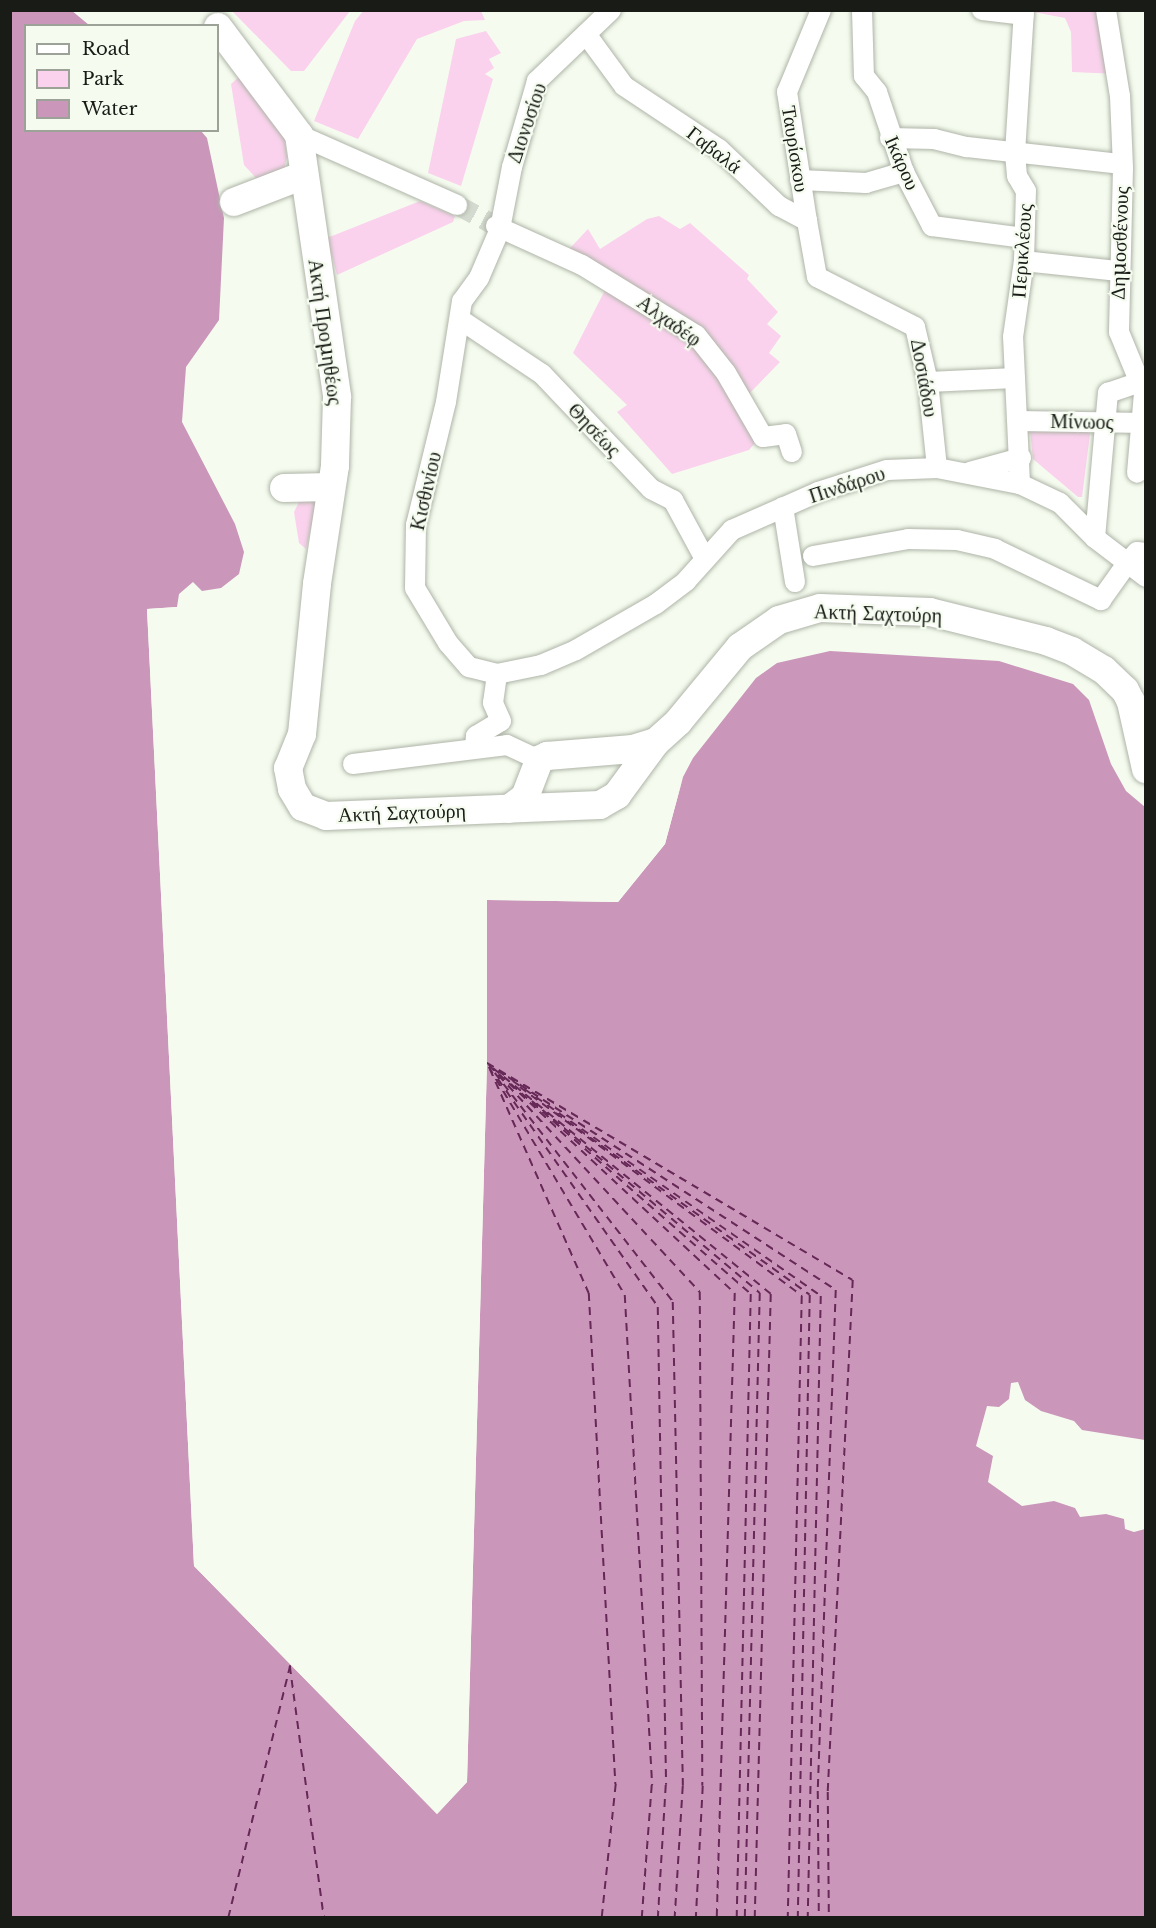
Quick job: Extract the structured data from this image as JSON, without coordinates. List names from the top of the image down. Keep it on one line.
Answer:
{"streets":{"main road":["Ακτή Προμηθέως","Ακτή Σαχτούρη"],"street":["Διονυσίου","Ταυρίσκου","Γαβαλά","Ικάρου","Δημοσθένους","Περικλέους","Αλχαδέφ","Δοσιάδου","Μίνωος","Θησέως","Πινδάρου","Κισθινίου"]},"crossings":[["Διονυσίου","Γαβαλά"],["Διονυσίου","Αλχαδέφ"],["Διονυσίου","Κισθινίου"],["Ταυρίσκου","Γαβαλά"],["Ταυρίσκου","Δοσιάδου"],["Γαβαλά","Δοσιάδου"],["Ικάρου","Περικλέους"],["Δημοσθένους","Μίνωος"],["Περικλέους","Μίνωος"],["Αλχαδέφ","Κισθινίου"],["Ακτή Προμηθέως","Ακτή Σαχτούρη"],["Δοσιάδου","Πινδάρου"],["Θησέως","Πινδάρου"],["Θησέως","Κισθινίου"],["Πινδάρου","Κισθινίου"]],"legend":["Road","Park","Water"]}
